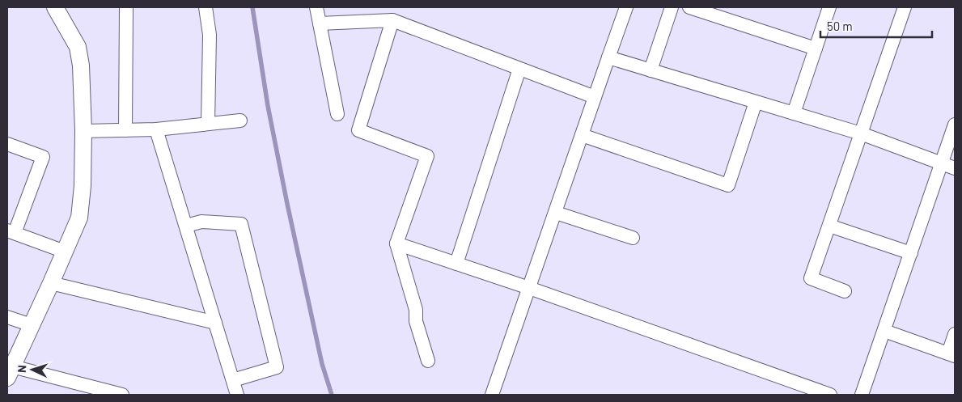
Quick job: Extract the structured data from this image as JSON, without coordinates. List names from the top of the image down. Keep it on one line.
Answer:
{"scale_bar":"50 m","north":"left"}
